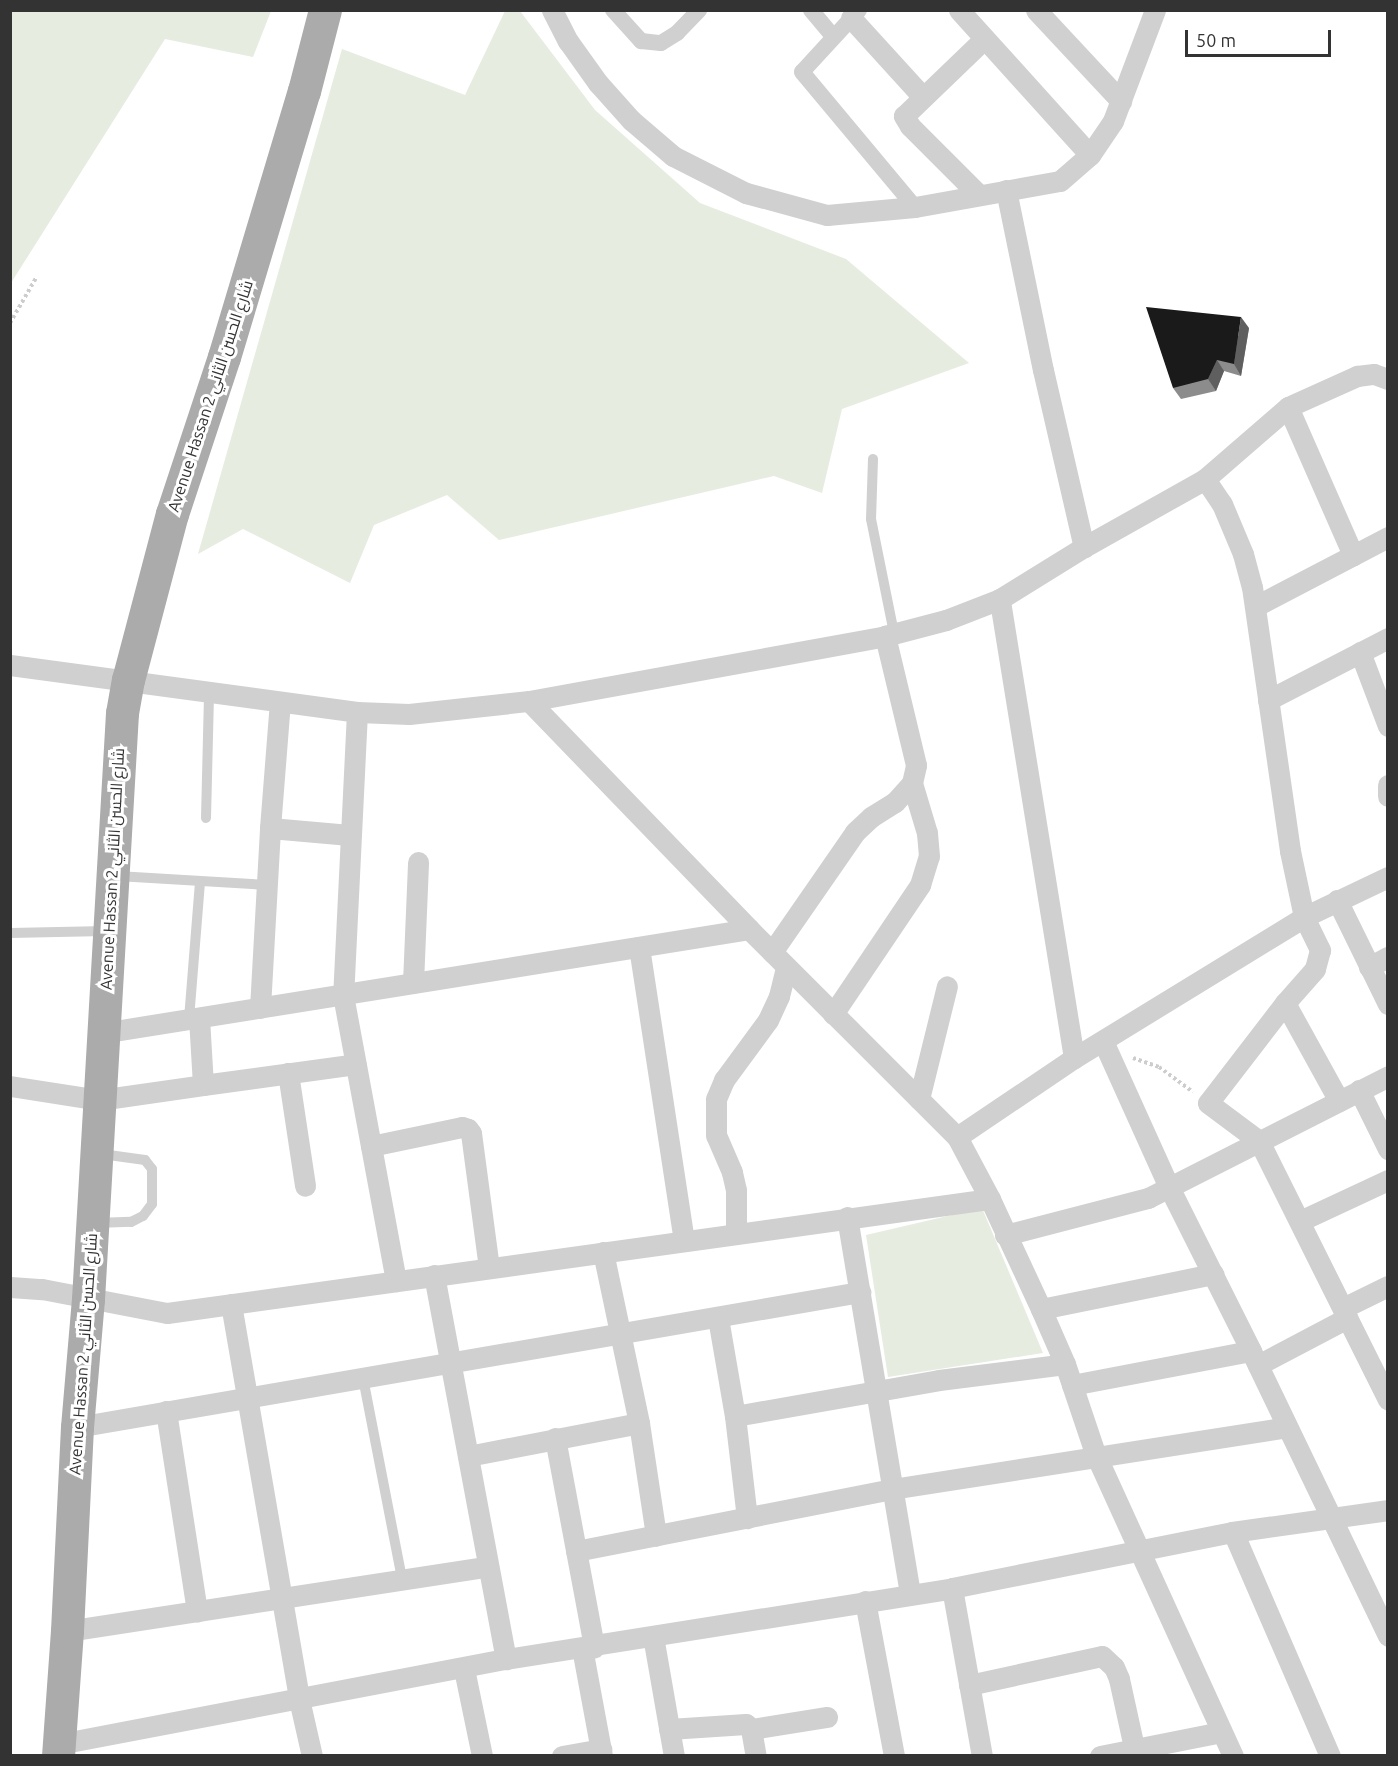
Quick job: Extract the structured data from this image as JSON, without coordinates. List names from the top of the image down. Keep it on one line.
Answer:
{"streets":{"main road":["Avenue Hassan 2 شارع الحسن الثاني"]},"scale_bar":"50 m"}
